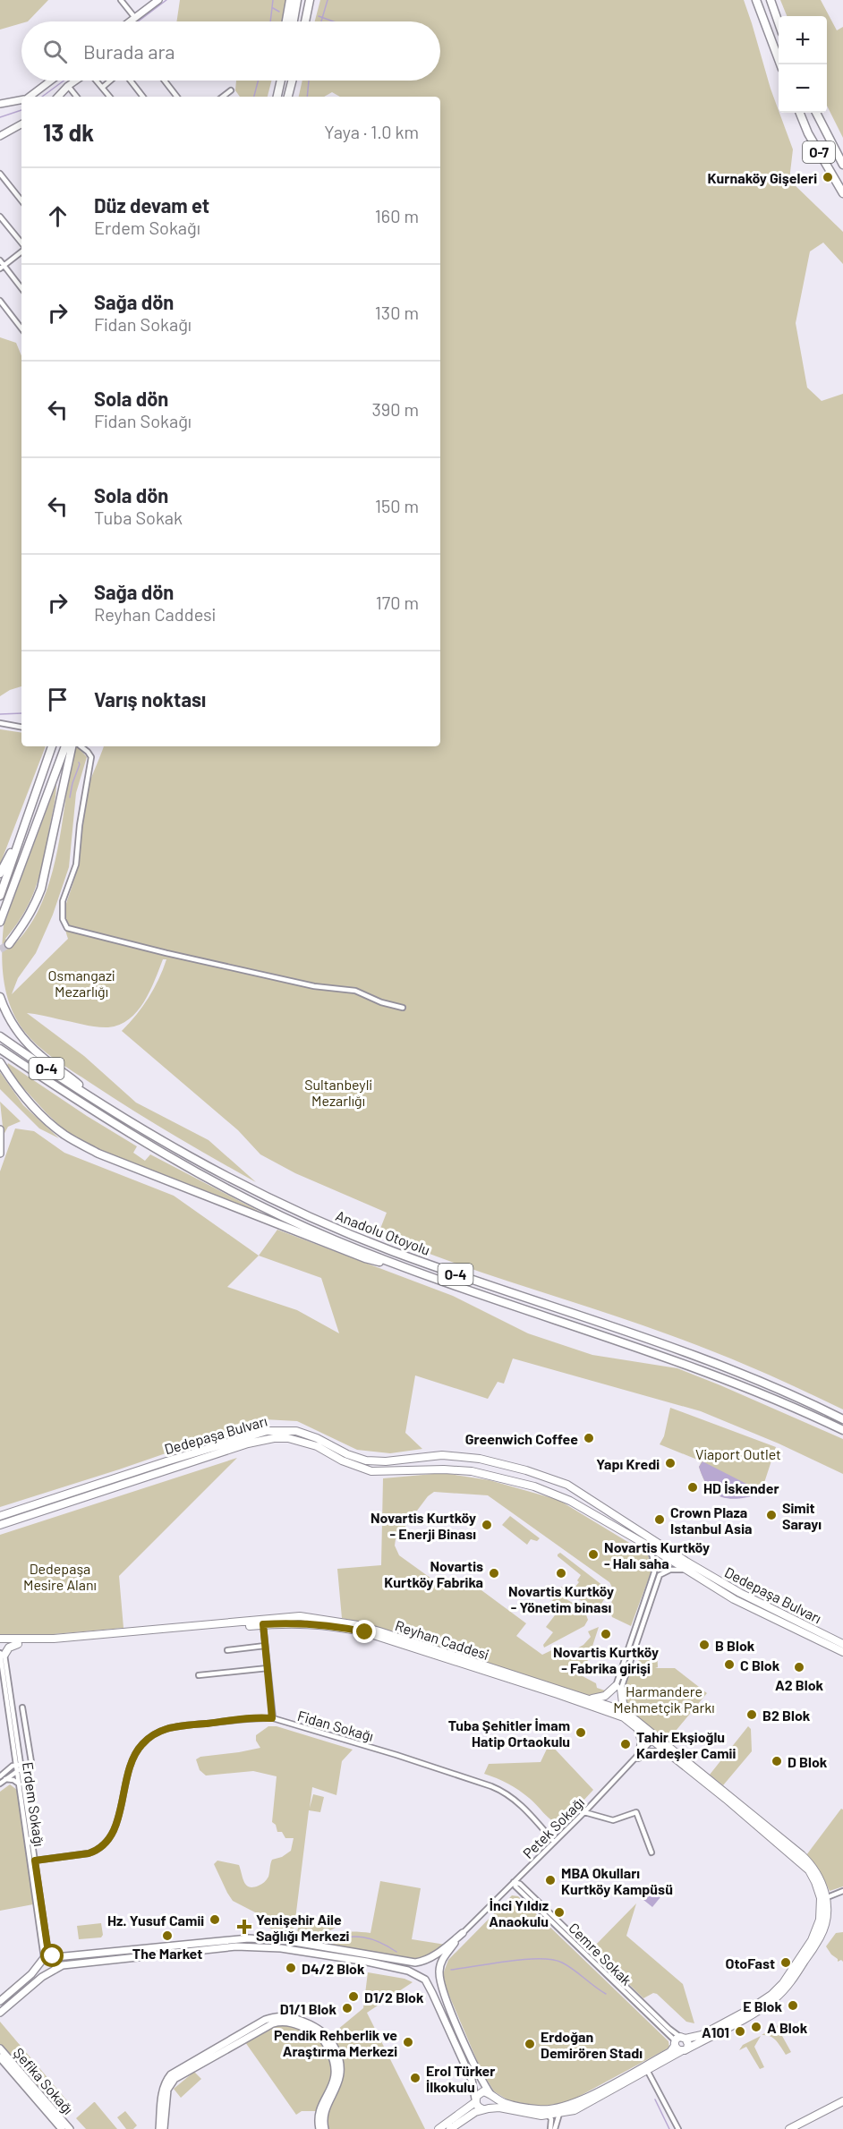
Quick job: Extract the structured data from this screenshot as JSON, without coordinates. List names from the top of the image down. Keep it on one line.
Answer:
{"streets":{"highway":["O-7","O-4","Anadolu Otoyolu"],"main road":["Dedepaşa Bulvarı","Reyhan Caddesi"],"street":["Fidan Sokağı","Erdem Sokağı","Petek Sokağı","Cemre Sokak","Şefika Sokağı"]},"crossings":[["Reyhan Caddesi","Petek Sokağı"],["Reyhan Caddesi","Cemre Sokak"],["Fidan Sokağı","Erdem Sokağı"],["Fidan Sokağı","Petek Sokağı"],["Petek Sokağı","Cemre Sokak"]],"parks":["Osmangazi Mezarlığı","Sultanbeyli Mezarlığı","Viaport Outlet","Dedepaşa Mesire Alanı","Harmandere Mehmetçik Parkı"],"places":{"other":["Kurnaköy Gişeleri","Greenwich Coffee","Yapı Kredi","HD İskender","Simit Sarayı","Crown Plaza Istanbul Asia","Novartis Kurtköy - Enerji Binası","Novartis Kurtköy - Halı saha","Novartis Kurtköy Fabrika","Novartis Kurtköy - Yönetim binası","Novartis Kurtköy - Fabrika girişi","B Blok","C Blok","A2 Blok","B2 Blok","Tuba Şehitler İmam Hatip Ortaokulu","Tahir Ekşioğlu Kardeşler Camii","D Blok","MBA Okulları Kurtköy Kampüsü","İnci Yıldız Anaokulu","Hz. Yusuf Camii","The Market","OtoFast","D4/2 Blok","D1/2 Blok","E Blok","D1/1 Blok","A Blok","A101","Pendik Rehberlik ve Araştırma Merkezi","Erdoğan Demirören Stadı","Erol Türker İlkokulu"],"health":["Yenişehir Aile Sağlığı Merkezi"]},"page":{"map_buttons":["+","−"],"search":"Burada ara","heading":["13 dk","Yaya · 1.0 km"],"list":[["Düz devam et","Erdem Sokağı","160 m"],["Sağa dön","Fidan Sokağı","130 m"],["Sola dön","Fidan Sokağı","390 m"],["Sola dön","Tuba Sokak","150 m"],["Sağa dön","Reyhan Caddesi","170 m"],"Varış noktası"]}}
